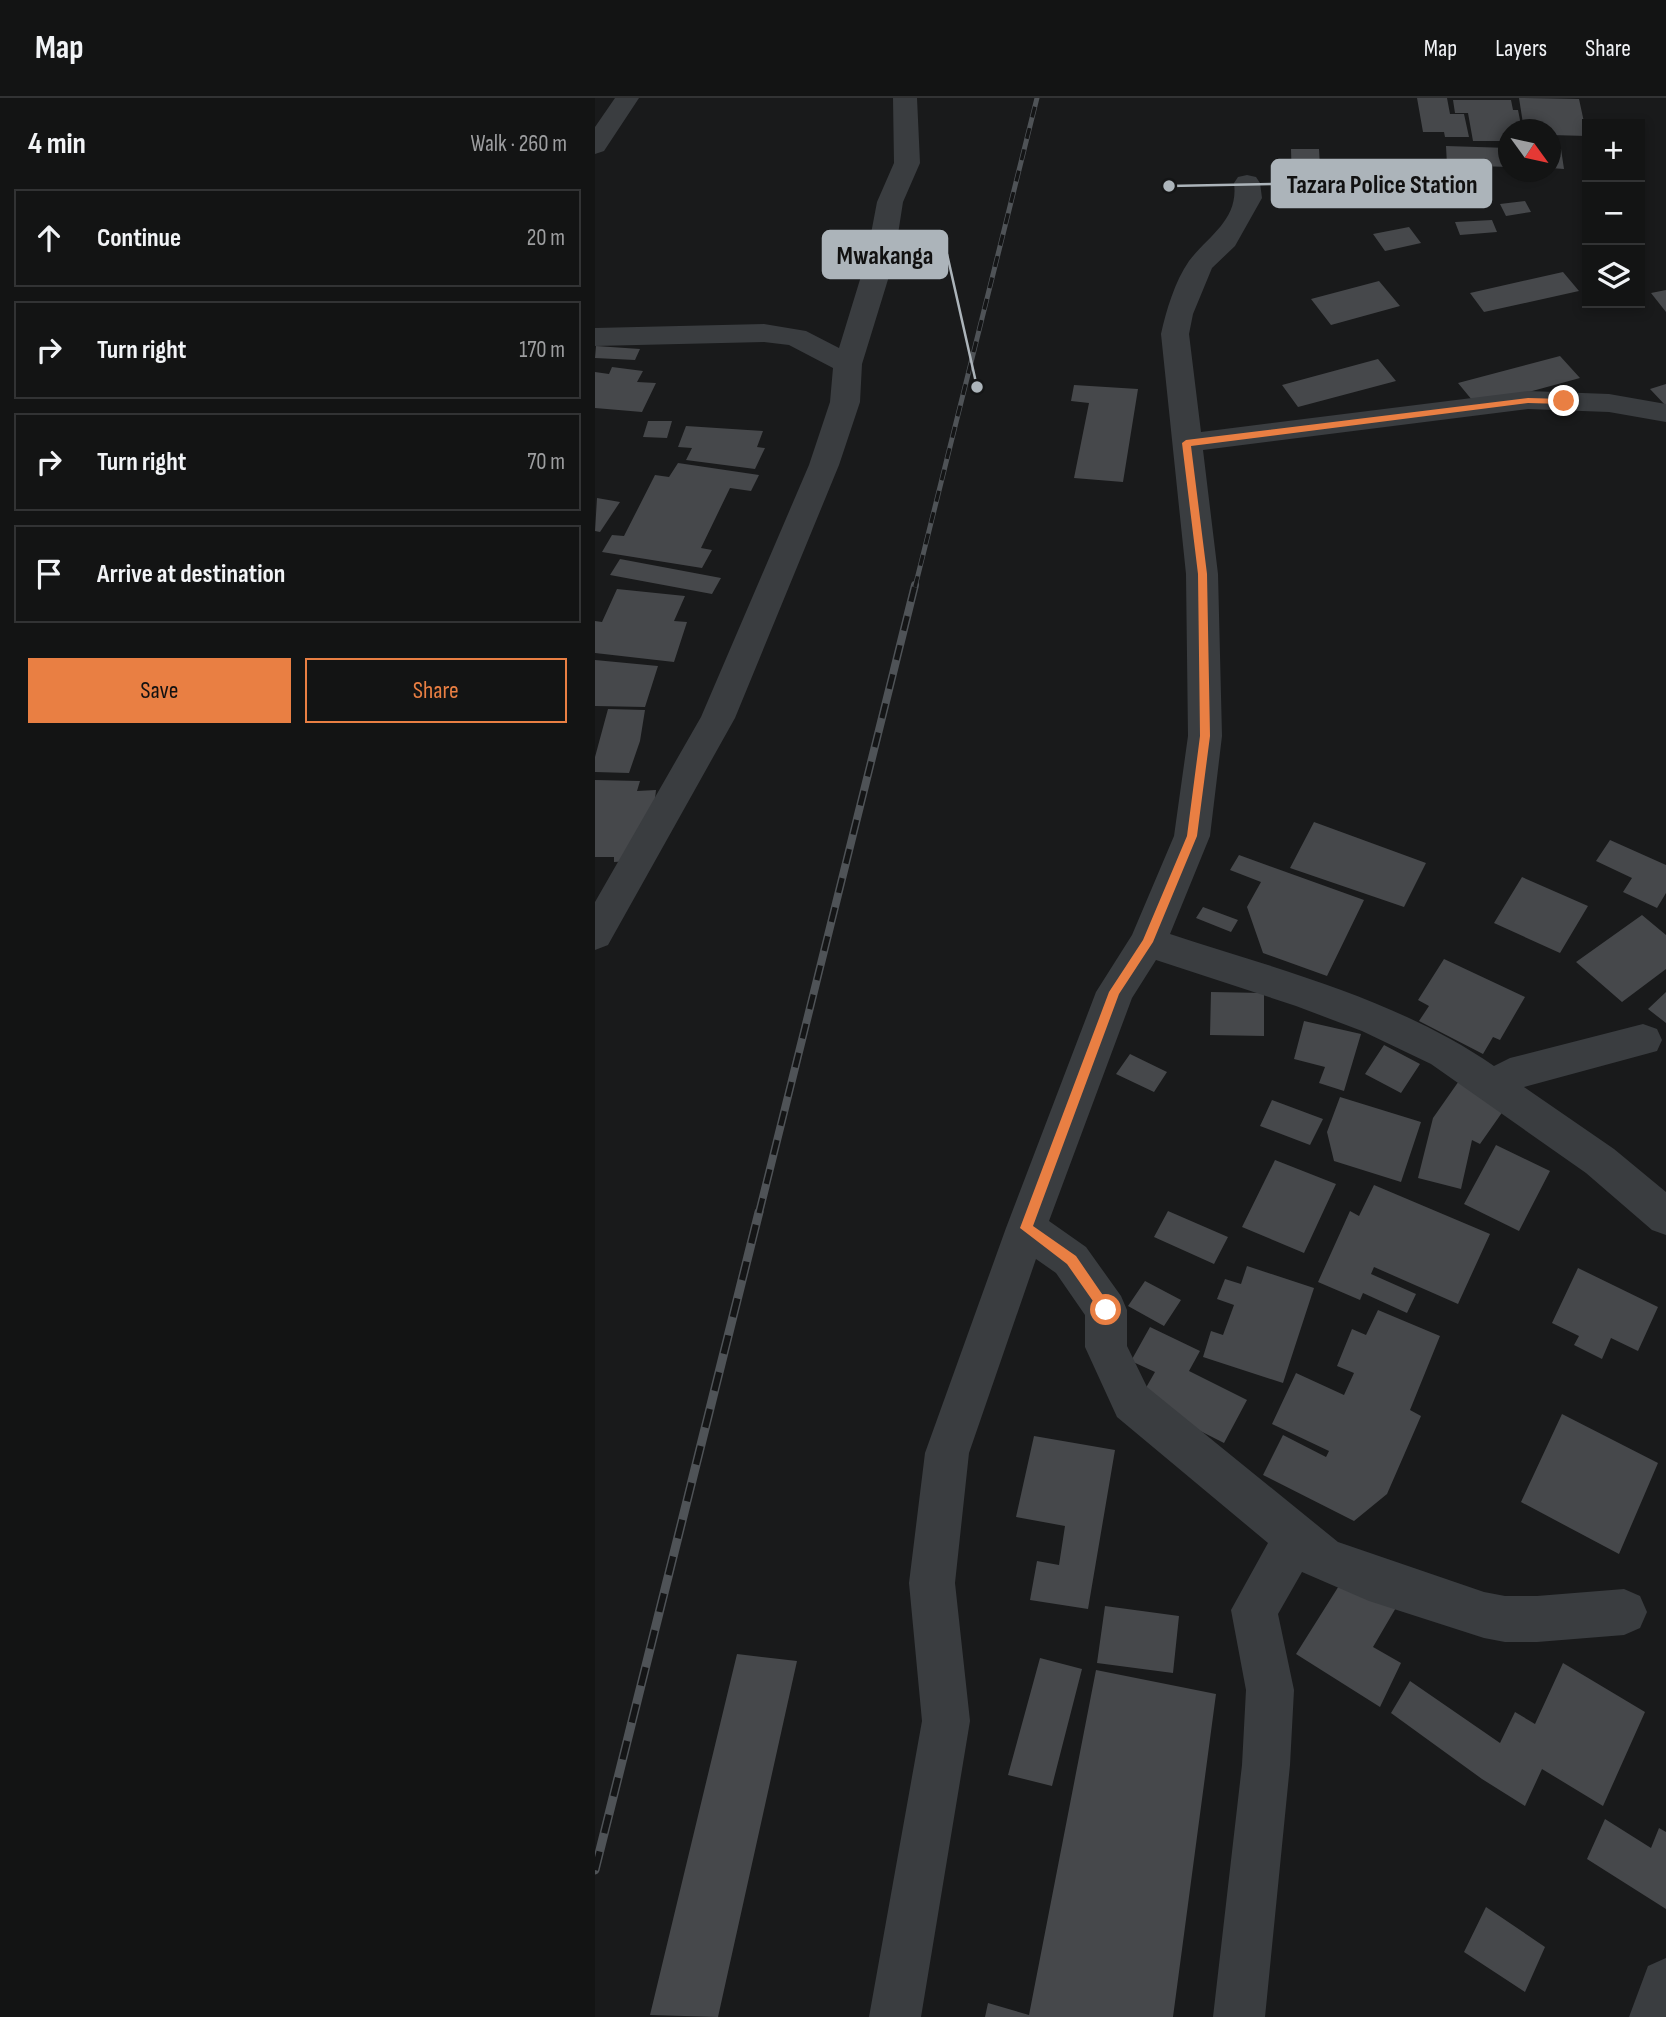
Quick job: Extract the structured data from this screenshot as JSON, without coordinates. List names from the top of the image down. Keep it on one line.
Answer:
{"places":["Tazara Police Station","Mwakanga"],"north":"bottom right","page":{"header":"Map","nav":["Map","Layers","Share"],"heading":["4 min","Walk · 260 m"],"map_buttons":["+","−"],"list":[["Continue","20 m"],["Turn right","170 m"],["Turn right","70 m"],"Arrive at destination"],"buttons":["Save","Share"]}}
